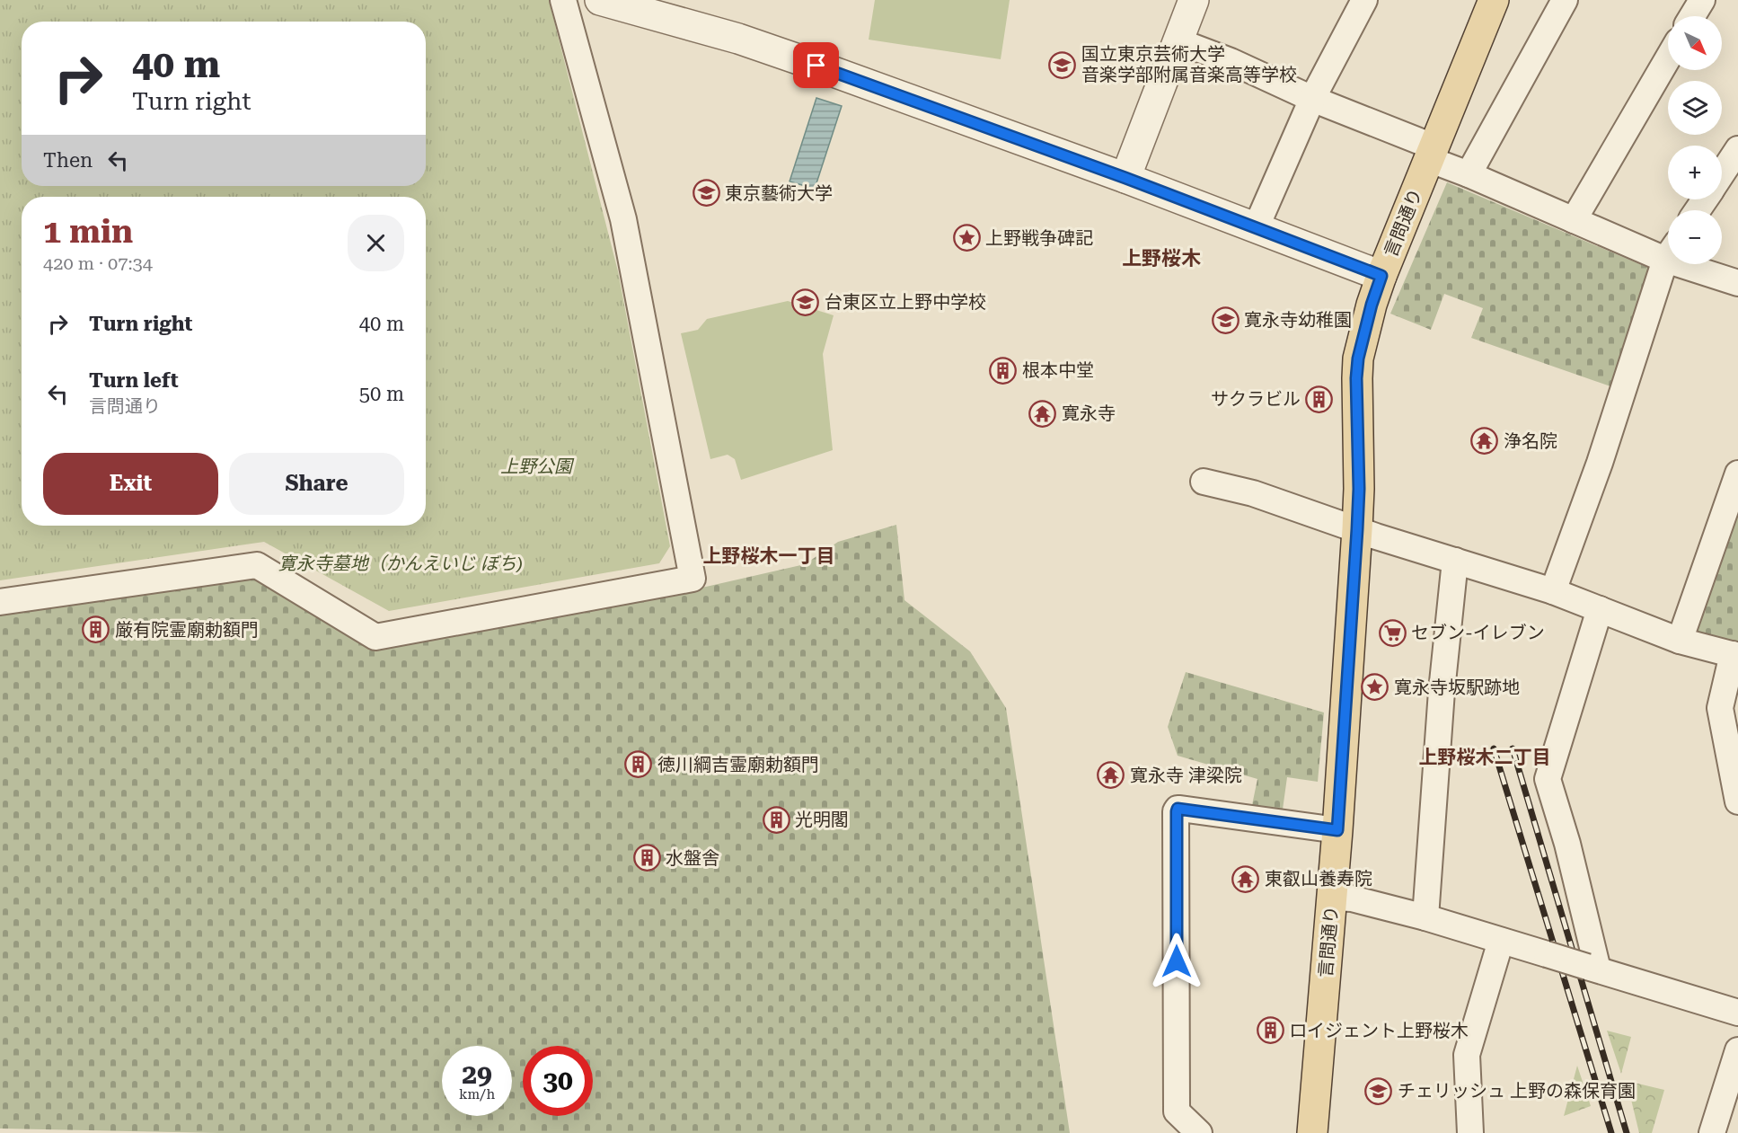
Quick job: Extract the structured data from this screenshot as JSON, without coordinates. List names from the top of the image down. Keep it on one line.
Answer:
{"streets":{"main road":["言問通り"]},"districts":["上野桜木","上野桜木一丁目","上野桜木二丁目"],"parks":["上野公園","寛永寺墓地（かんえいじ ぼち)"],"places":{"school or university":["国立東京芸術大学 音楽学部附属音楽高等学校","東京藝術大学","台東区立上野中学校","寛永寺幼稚園","チェリッシュ 上野の森保育園"],"place":["上野戦争碑記","寛永寺坂駅跡地"],"building":["根本中堂","サクラビル","厳有院霊廟勅額門","徳川綱吉霊廟勅額門","光明閣","水盤舎","ロイジェント上野桜木"],"temple":["寛永寺","浄名院","寛永寺 津梁院","東叡山養寿院"],"supermarket":["セブン-イレブン"]},"north":"bottom right","page":{"map_buttons":["+","−"],"turn":["40 m","Turn right"],"then":"Then","heading":["1 min","420 m · 07:34"],"list":[{"name":"Turn right","value":"40 m"},{"name":"Turn left","note":"言問通り","value":"50 m"}],"buttons":["Exit","Share"],"speed":"29 km/h","limit":"30"}}
